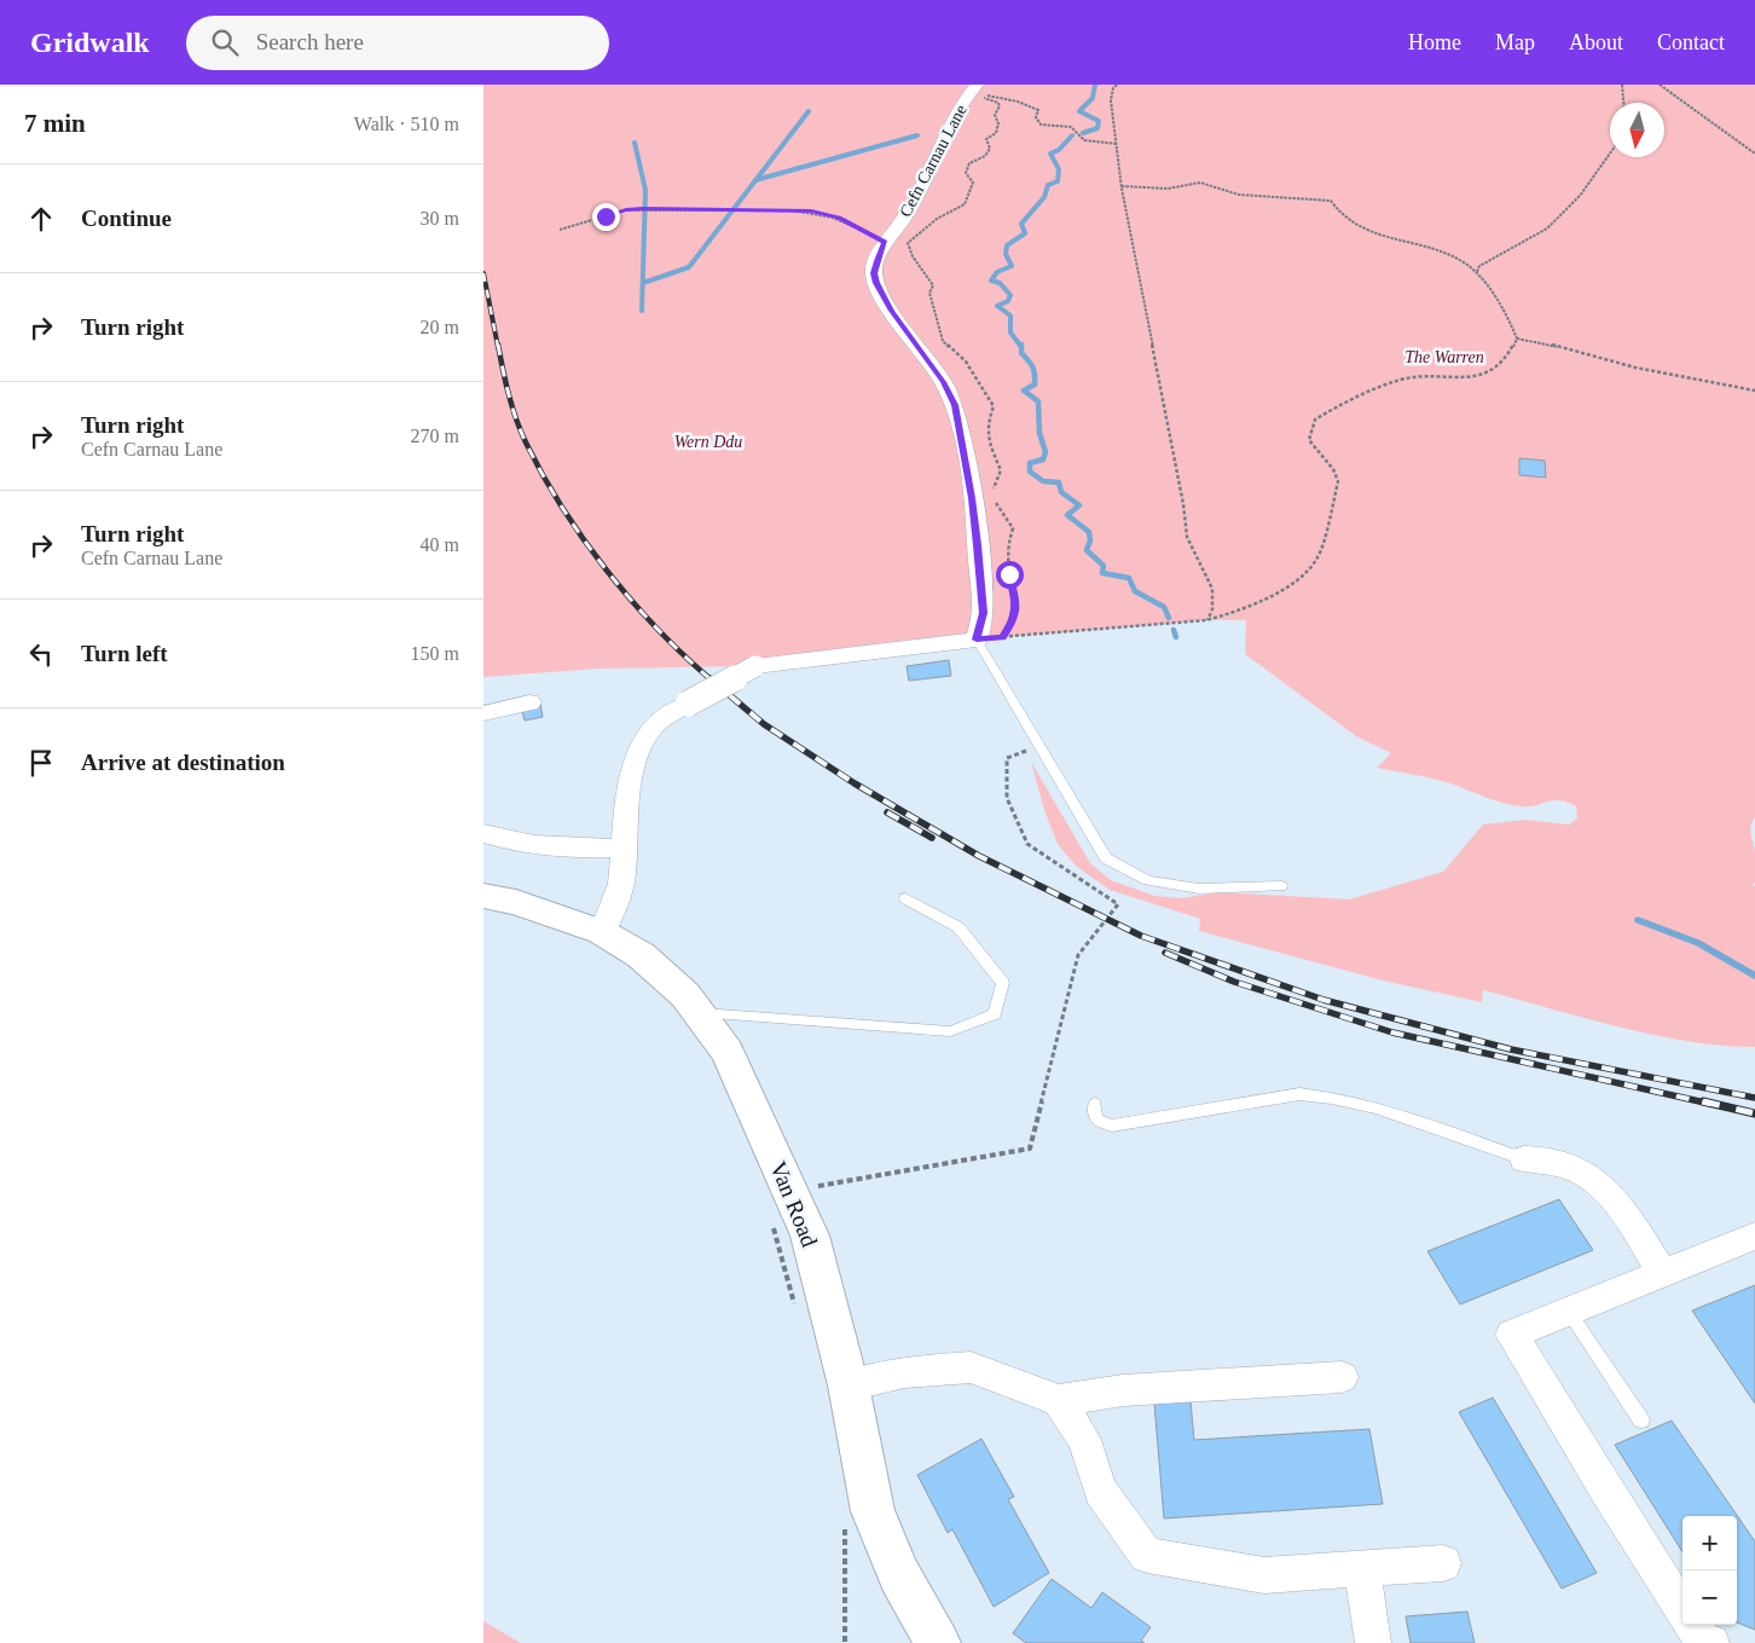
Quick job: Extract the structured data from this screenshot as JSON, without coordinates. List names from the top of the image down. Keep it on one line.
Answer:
{"streets":{"street":["Cefn Carnau Lane","Van Road"]},"parks":["The Warren","Wern Ddu"],"north":"bottom","page":{"header":"Gridwalk","search":"Search here","nav":["Home","Map","About","Contact"],"heading":["7 min","Walk · 510 m"],"list":[["Continue","30 m"],["Turn right","20 m"],["Turn right","Cefn Carnau Lane","270 m"],["Turn right","Cefn Carnau Lane","40 m"],["Turn left","150 m"],"Arrive at destination"],"map_buttons":["+","−"]}}
